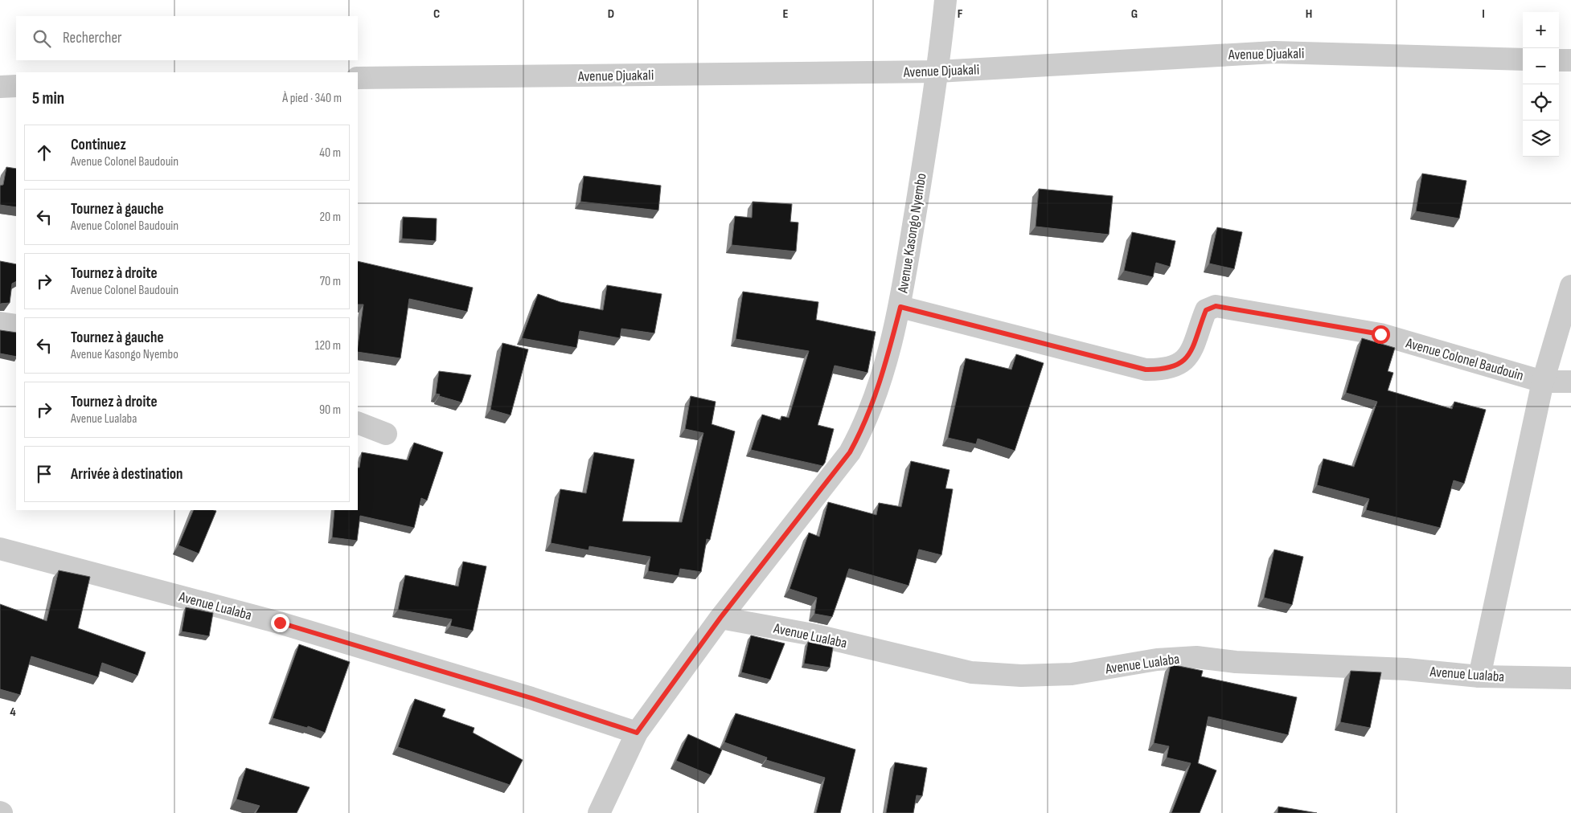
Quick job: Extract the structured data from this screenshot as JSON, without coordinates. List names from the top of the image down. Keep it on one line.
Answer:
{"streets":{"street":["Avenue Djuakali","Avenue Kasongo Nyembo","Avenue Colonel Baudouin","Avenue Lualaba"]},"crossings":[["Avenue Djuakali","Avenue Kasongo Nyembo"],["Avenue Kasongo Nyembo","Avenue Colonel Baudouin"],["Avenue Kasongo Nyembo","Avenue Lualaba"]],"page":{"map_buttons":["+","−"],"search":"Rechercher","heading":["5 min","À pied · 340 m"],"list":[["Continuez","Avenue Colonel Baudouin","40 m"],["Tournez à gauche","Avenue Colonel Baudouin","20 m"],["Tournez à droite","Avenue Colonel Baudouin","70 m"],["Tournez à gauche","Avenue Kasongo Nyembo","120 m"],["Tournez à droite","Avenue Lualaba","90 m"],"Arrivée à destination"]},"grid":{"columns":["C","D","E","F","G","H","I"],"rows":["4"]}}
